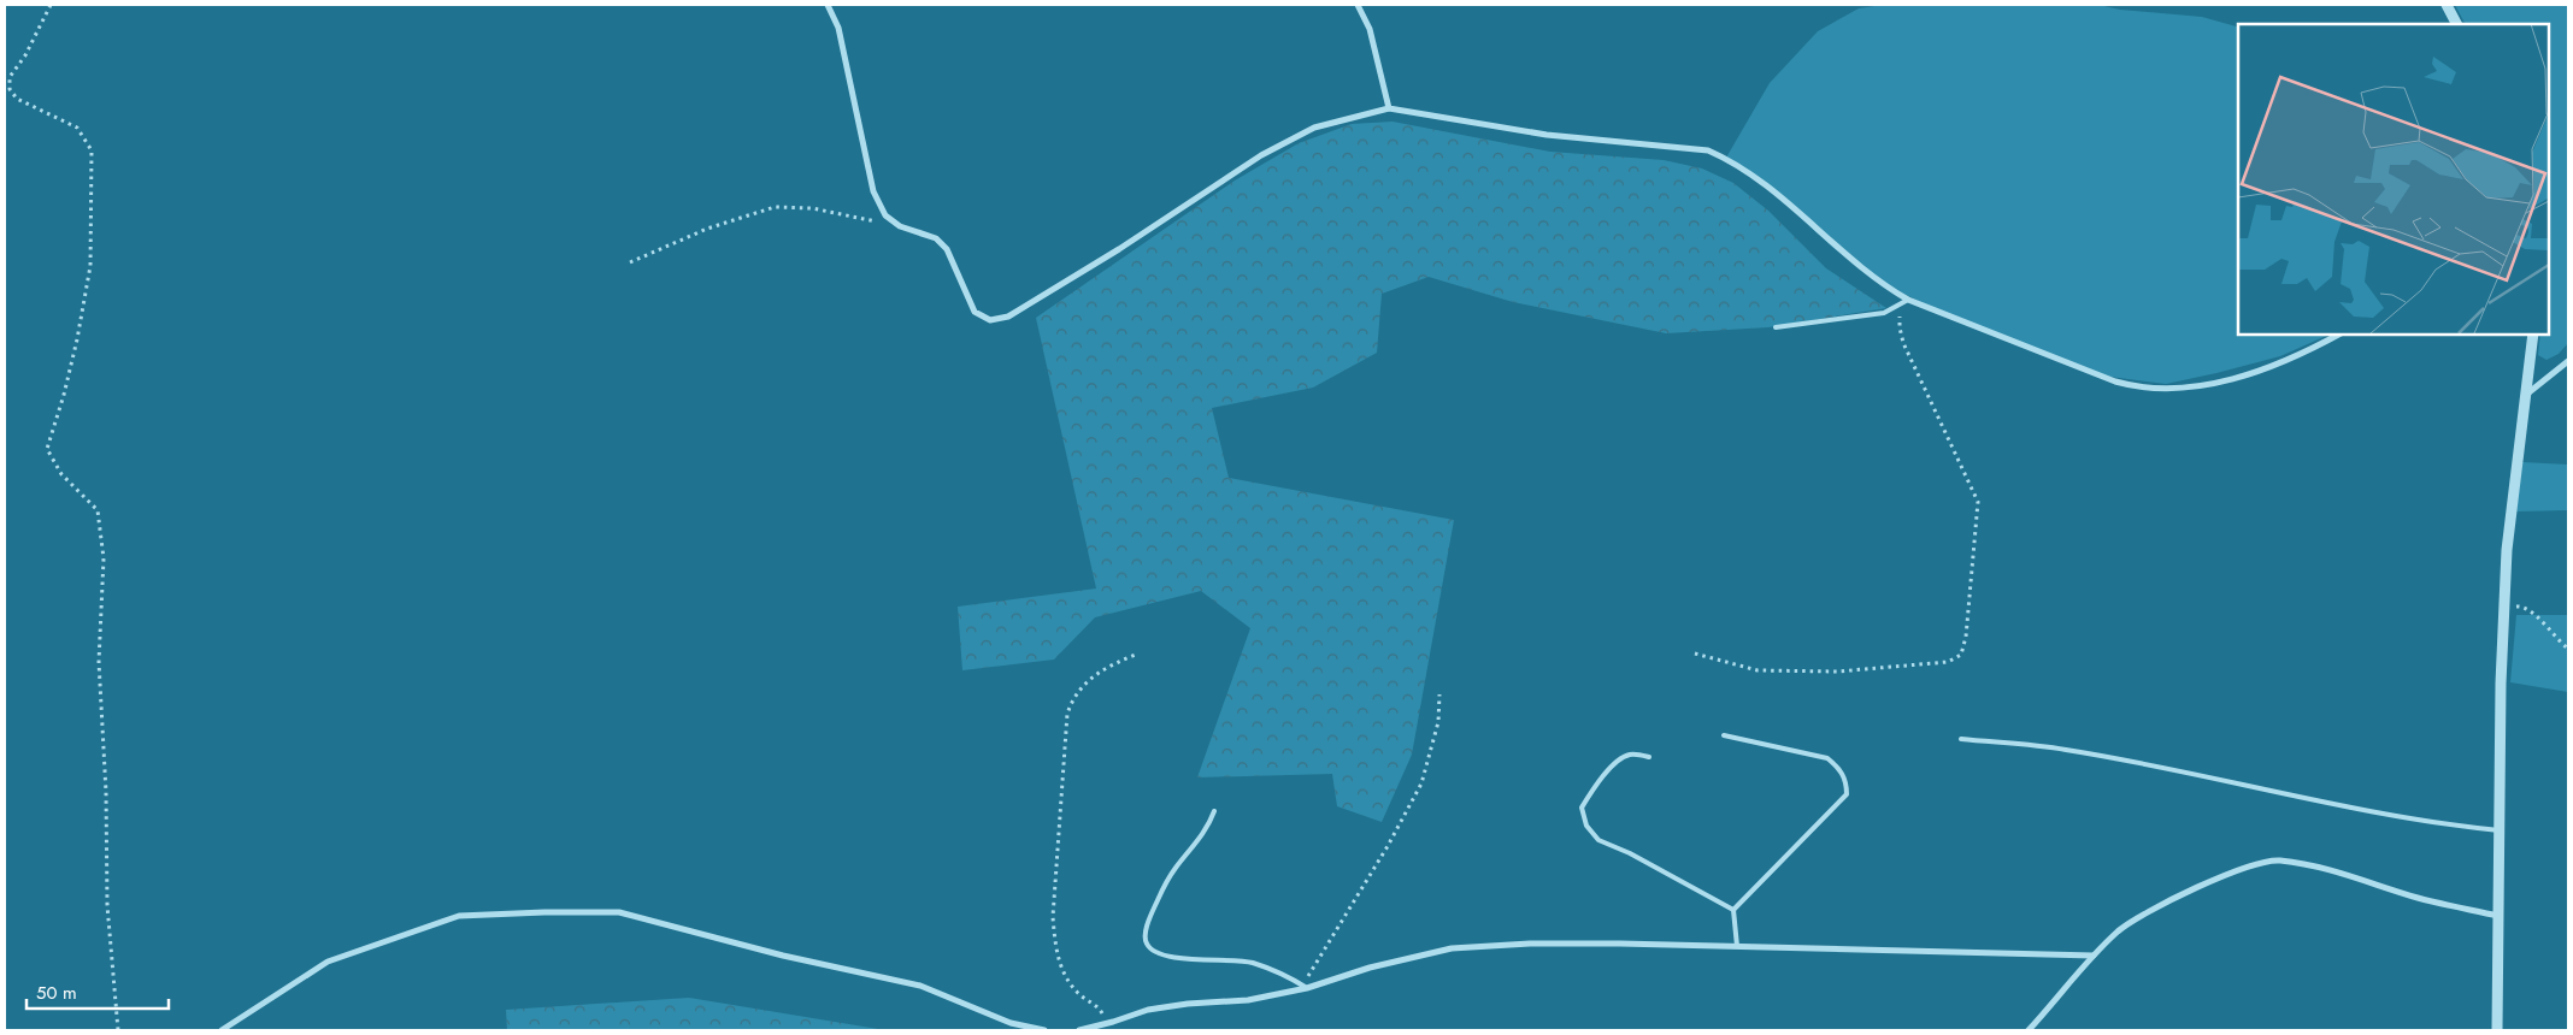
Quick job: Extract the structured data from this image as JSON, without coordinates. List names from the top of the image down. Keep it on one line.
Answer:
{"scale_bar":"50 m"}
